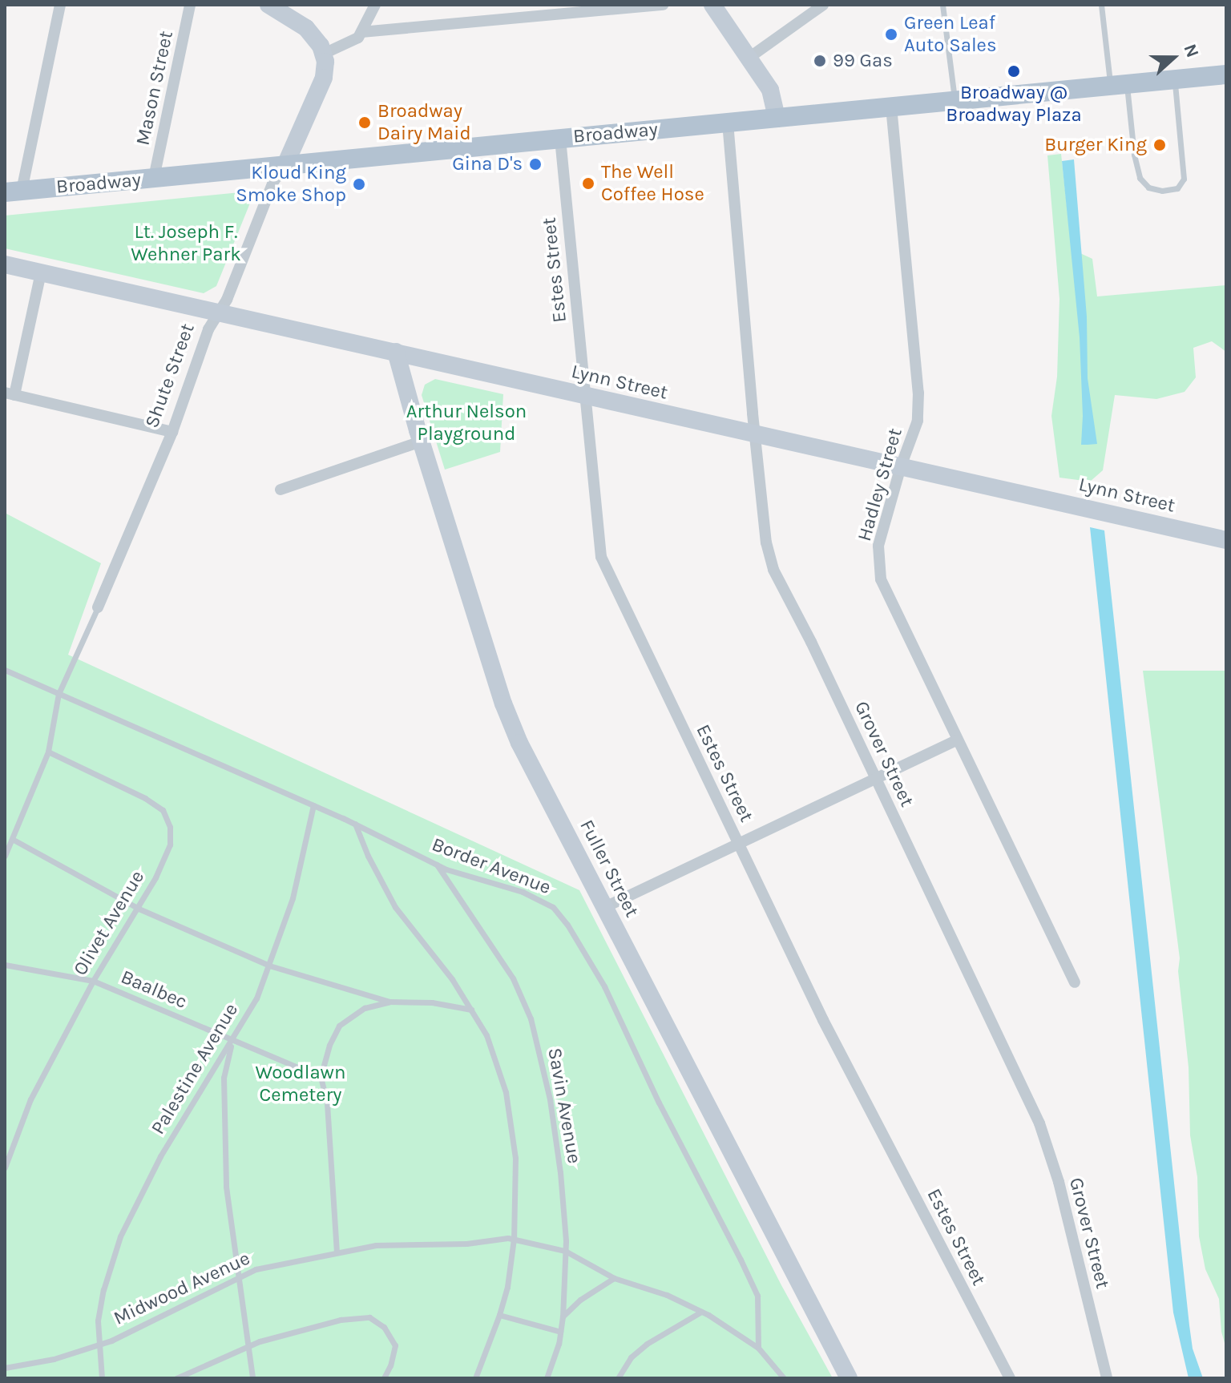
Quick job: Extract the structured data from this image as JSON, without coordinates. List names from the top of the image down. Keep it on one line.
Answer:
{"streets":{"main road":["Broadway","Shute Street","Lynn Street","Fuller Street"],"street":["Mason Street","Estes Street","Hadley Street","Grover Street"],"lane":["Border Avenue","Olivet Avenue","Baalbec","Palestine Avenue","Savin Avenue","Midwood Avenue"]},"crossings":[["Mason Street","Broadway"],["Broadway","Estes Street"],["Broadway","Shute Street"],["Broadway","Hadley Street"],["Broadway","Grover Street"],["Estes Street","Lynn Street"],["Shute Street","Lynn Street"],["Lynn Street","Hadley Street"],["Lynn Street","Grover Street"],["Lynn Street","Fuller Street"],["Border Avenue","Palestine Avenue"],["Border Avenue","Savin Avenue"],["Border Avenue","Midwood Avenue"],["Olivet Avenue","Baalbec"],["Baalbec","Palestine Avenue"],["Palestine Avenue","Midwood Avenue"],["Savin Avenue","Midwood Avenue"]],"parks":["Lt. Joseph F. Wehner Park","Arthur Nelson Playground","Woodlawn Cemetery"],"places":["Green Leaf Auto Sales","99 Gas","Broadway @ Broadway Plaza","Broadway Dairy Maid","Burger King","Gina D's","The Well Coffee Hose","Kloud King Smoke Shop"],"north":"right"}
